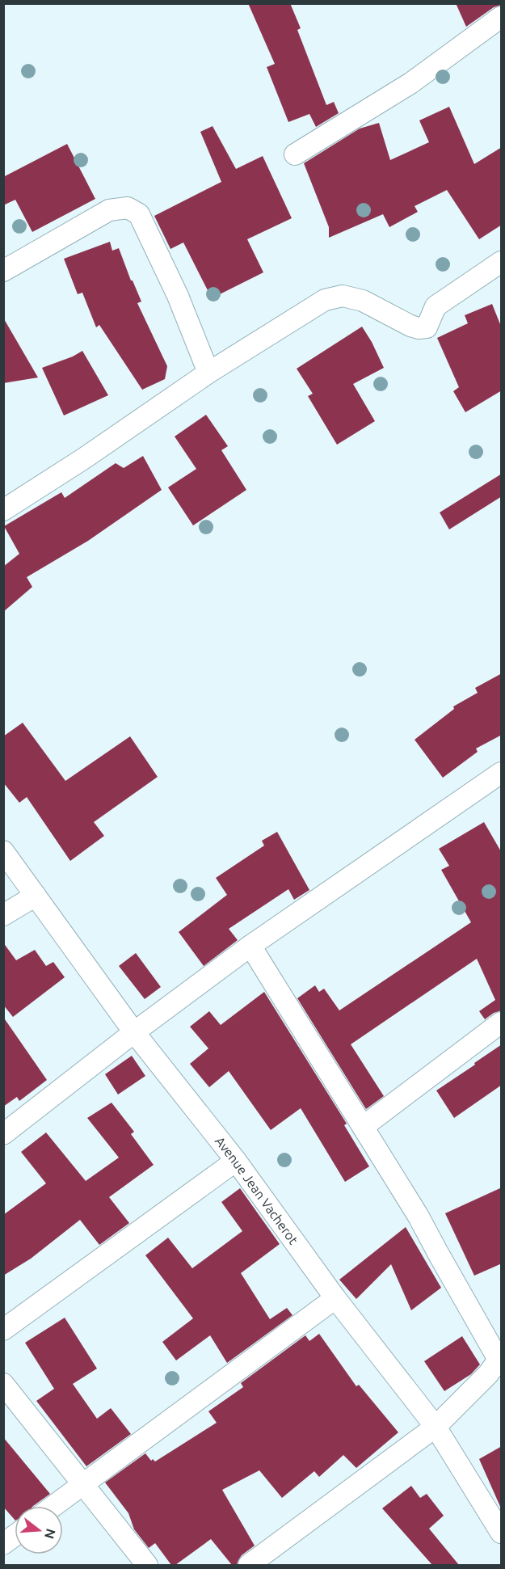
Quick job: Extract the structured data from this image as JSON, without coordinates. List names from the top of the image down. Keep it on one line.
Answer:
{"streets":{"street":["Avenue Jean Vacherot"]},"north":"right"}
